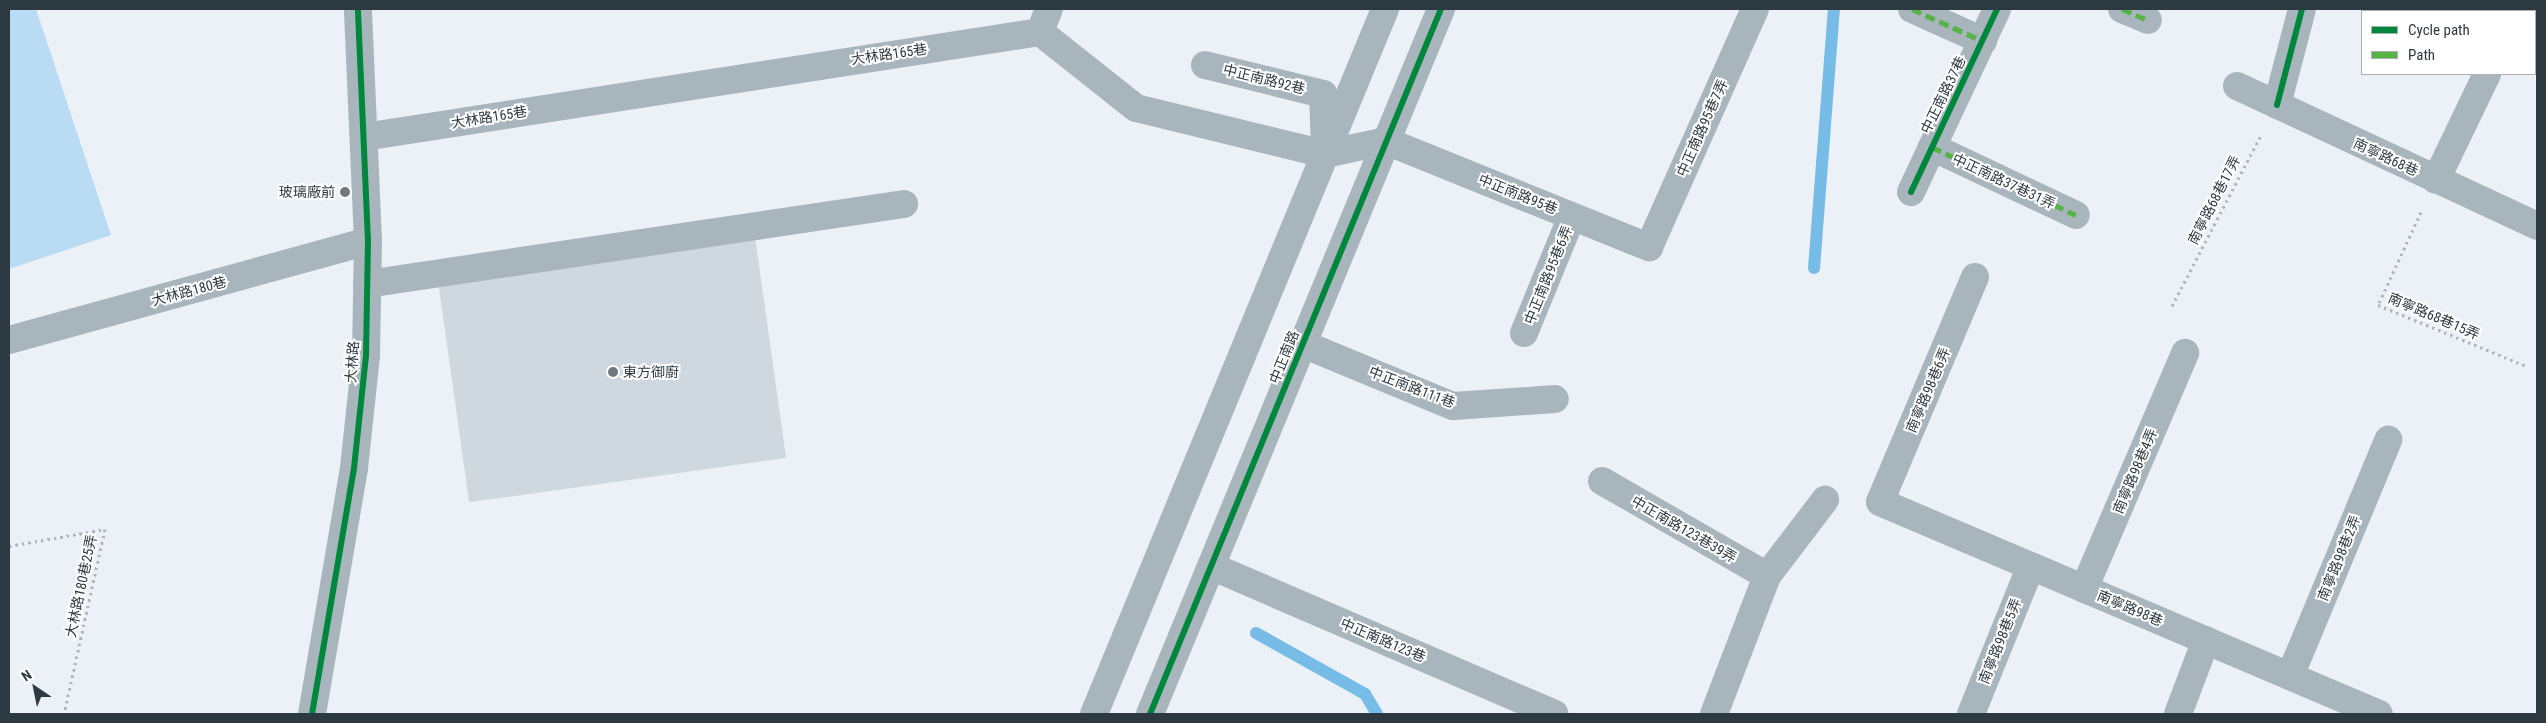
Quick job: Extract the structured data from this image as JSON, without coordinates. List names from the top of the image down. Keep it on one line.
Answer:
{"streets":{"street":["大林路165巷","中正南路92巷","中正南路37巷","中正南路95巷7弄","南寧路68巷","中正南路37巷31弄","中正南路95巷","中正南路95巷6弄","大林路180巷","中正南路","大林路","中正南路111巷","南寧路98巷6弄","南寧路98巷4弄","中正南路123巷39弄","南寧路98巷2弄","南寧路98巷","中正南路123巷","南寧路98巷5弄"],"path":["南寧路68巷17弄","南寧路68巷15弄","大林路180巷25弄"]},"crossings":[["大林路165巷","中正南路92巷"],["大林路165巷","中正南路95巷"],["大林路165巷","中正南路"],["大林路165巷","大林路"],["中正南路37巷","中正南路37巷31弄"],["中正南路95巷7弄","中正南路95巷"],["南寧路68巷","南寧路68巷17弄"],["南寧路68巷","南寧路68巷15弄"],["中正南路95巷","中正南路95巷6弄"],["中正南路95巷","中正南路"],["大林路180巷","大林路"],["中正南路","中正南路111巷"],["中正南路","中正南路123巷"],["南寧路98巷6弄","南寧路98巷"],["南寧路98巷4弄","南寧路98巷"],["南寧路98巷2弄","南寧路98巷"],["南寧路98巷","南寧路98巷5弄"]],"places":["玻璃廠前","東方御廚"],"legend":["Cycle path","Path"],"north":"top left"}
